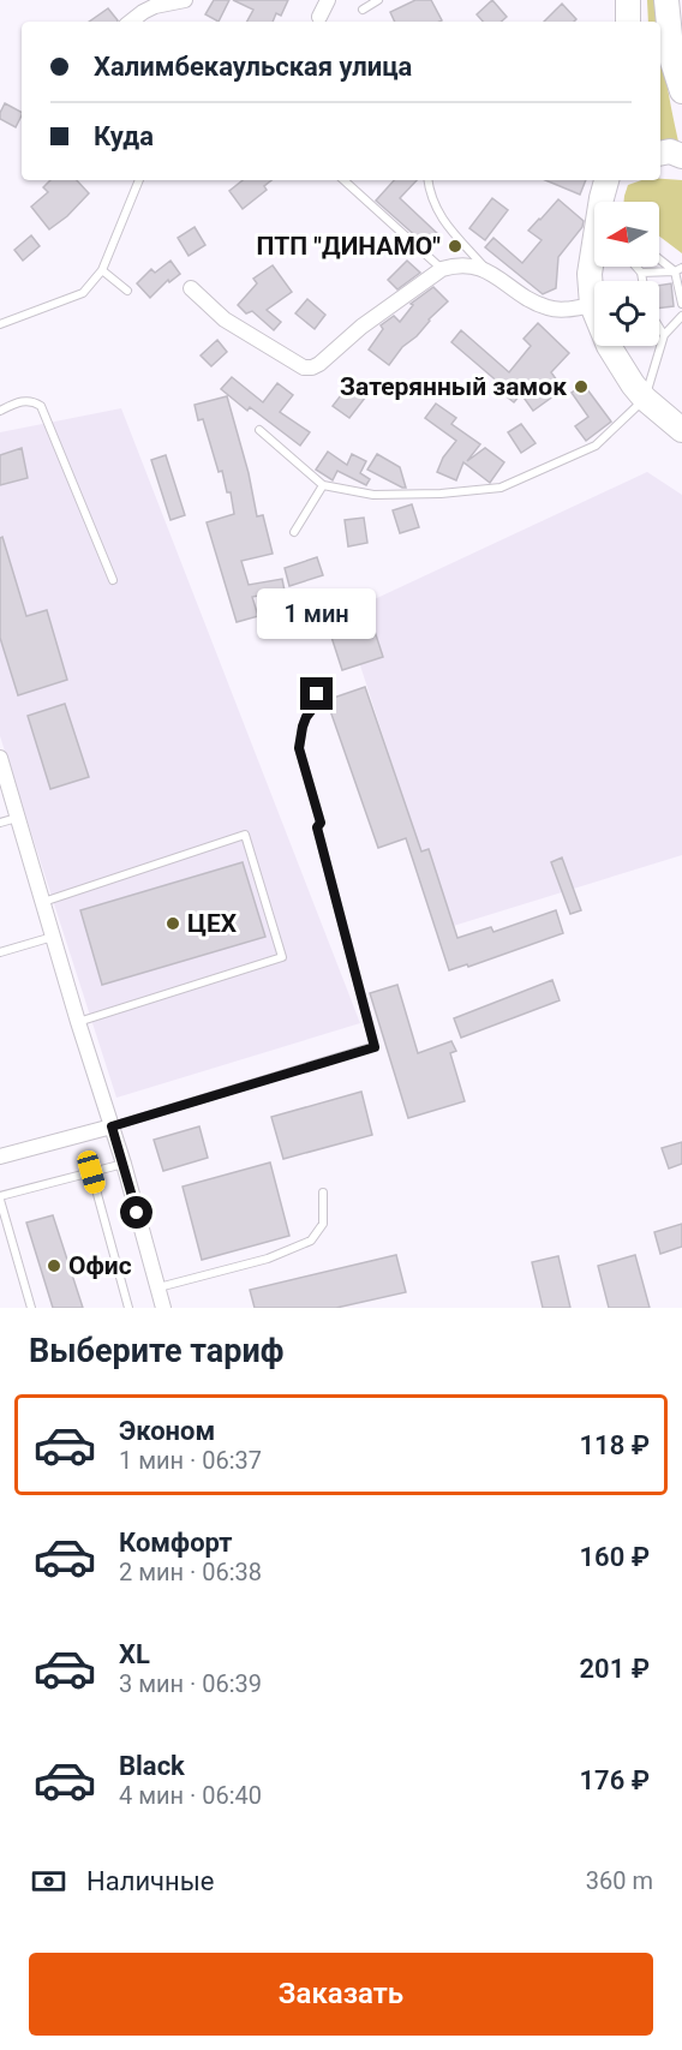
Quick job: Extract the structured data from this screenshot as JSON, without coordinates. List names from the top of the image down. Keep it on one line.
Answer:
{"places":["ПТП \"ДИНАМО\"","Затерянный замок","ЦЕХ","Офис"],"north":"left","page":{"banner":["Халимбекаульская улица","Куда"],"bubble":"1 мин","heading":"Выберите тариф","list":[{"name":"Эконом","note":"1 мин · 06:37","value":"118 ₽"},{"name":"Комфорт","note":"2 мин · 06:38","value":"160 ₽"},{"name":"XL","note":"3 мин · 06:39","value":"201 ₽"},{"name":"Black","note":"4 мин · 06:40","value":"176 ₽"}],"pay":["Наличные","360 m"],"buttons":"Заказать"}}
